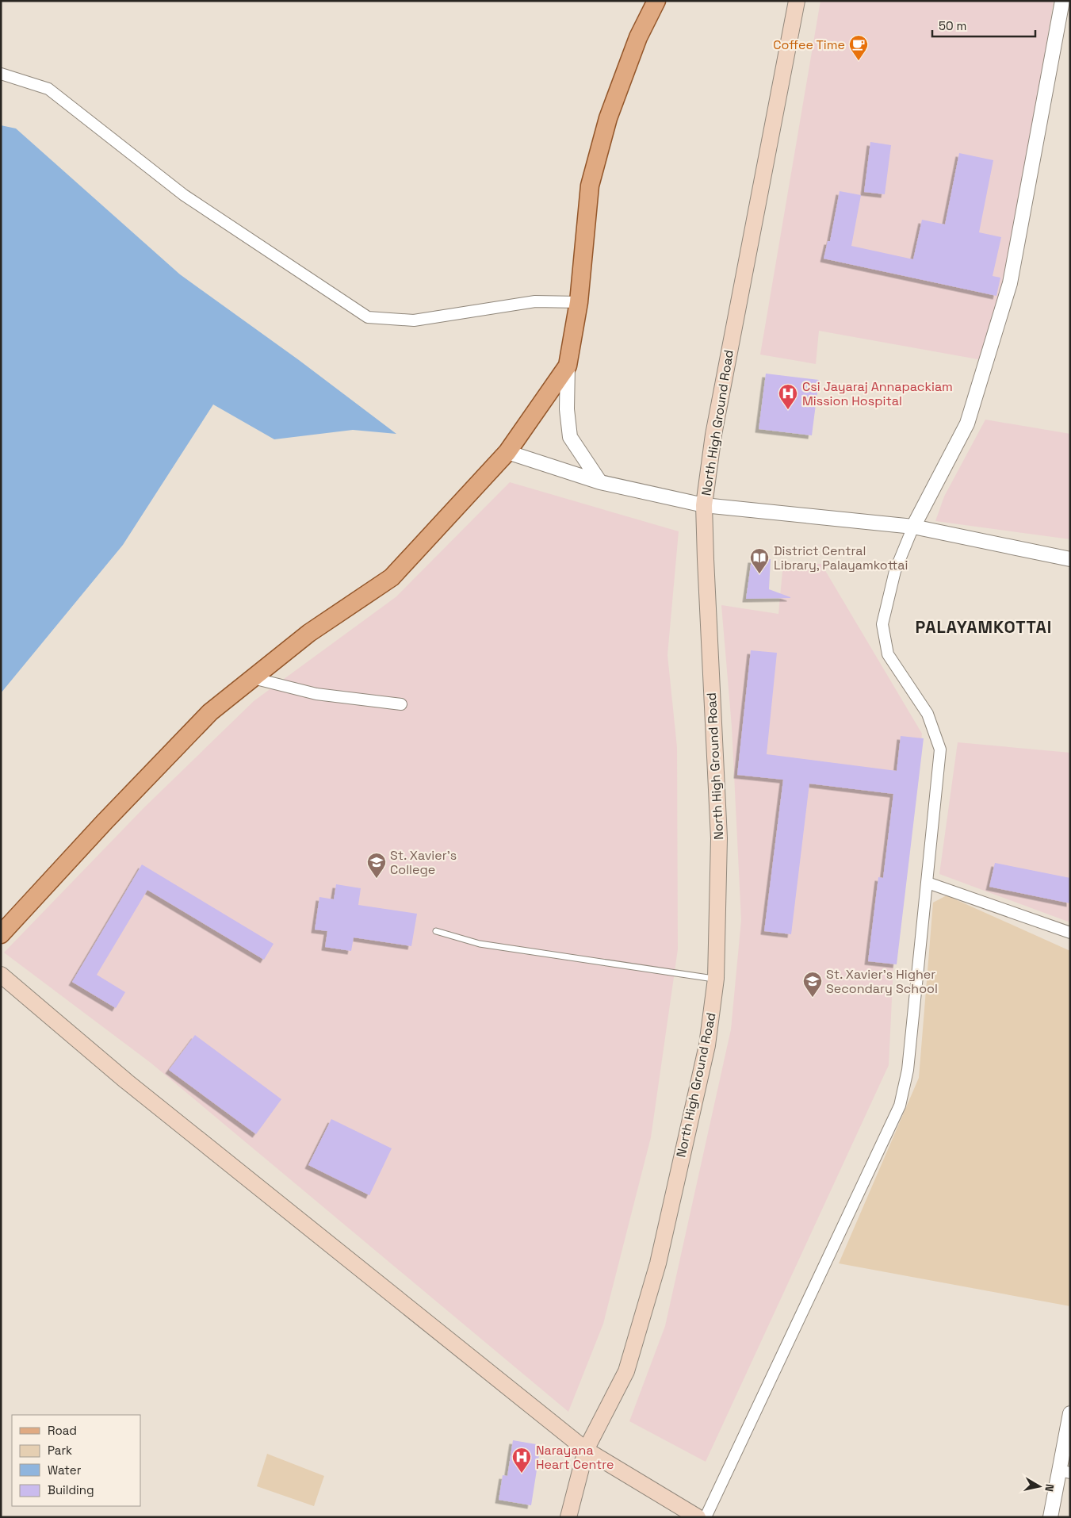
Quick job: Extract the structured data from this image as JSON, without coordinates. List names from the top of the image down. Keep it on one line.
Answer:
{"streets":{"main road":["North High Ground Road"]},"districts":["PALAYAMKOTTAI"],"places":{"cafe":["Coffee Time"],"hospital":["Csi Jayaraj Annapackiam Mission Hospital","Narayana Heart Centre"],"library":["District Central Library, Palayamkottai"],"school or university":["St. Xavier's College","St. Xavier's Higher Secondary School"]},"legend":["Road","Park","Water","Building"],"scale_bar":"50 m","north":"right"}
